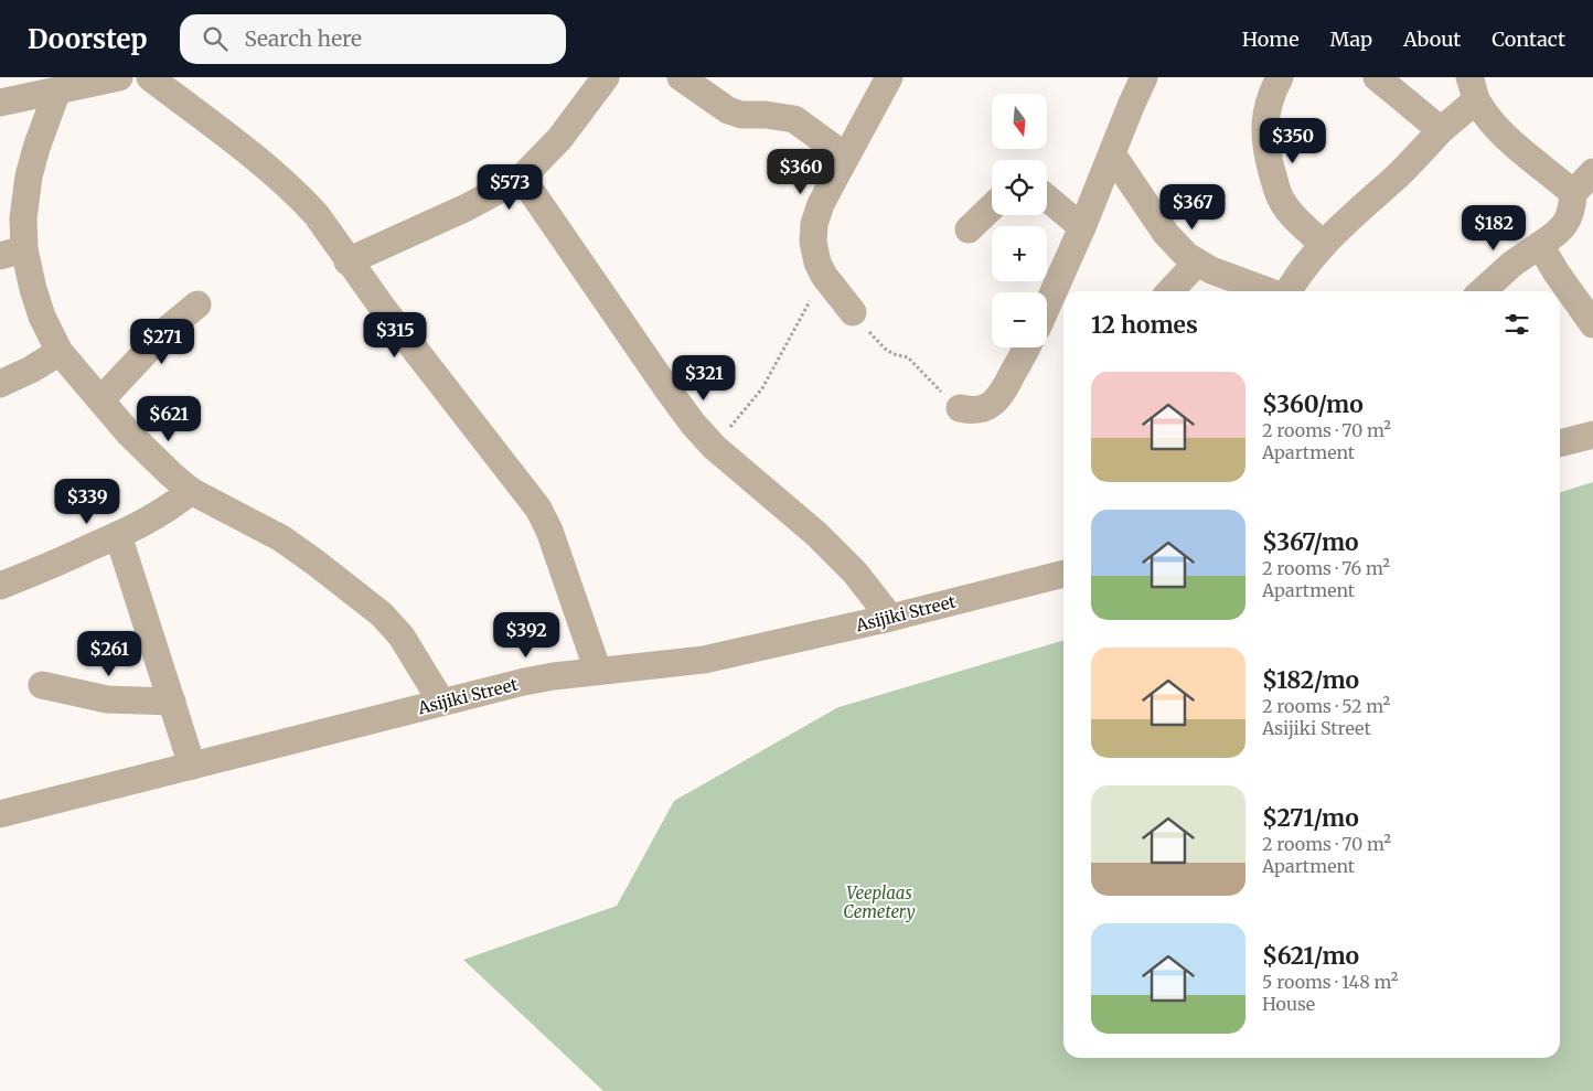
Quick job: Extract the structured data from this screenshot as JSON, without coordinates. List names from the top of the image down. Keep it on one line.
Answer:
{"streets":{"street":["Asijiki Street"]},"parks":["Veeplaas Cemetery"],"north":"bottom","page":{"header":"Doorstep","search":"Search here","nav":["Home","Map","About","Contact"],"map_buttons":["+","−"],"price":["$350","$360","$573","$367","$182","$315","$271","$321","$621","$339","$392","$261"],"heading":"12 homes","list":[{"name":"$360/mo","note":"2 rooms · 70 m² · Apartment"},{"name":"$367/mo","note":"2 rooms · 76 m² · Apartment"},{"name":"$182/mo","note":"2 rooms · 52 m² · Asijiki Street"},{"name":"$271/mo","note":"2 rooms · 70 m² · Apartment"},{"name":"$621/mo","note":"5 rooms · 148 m² · House"}]}}
